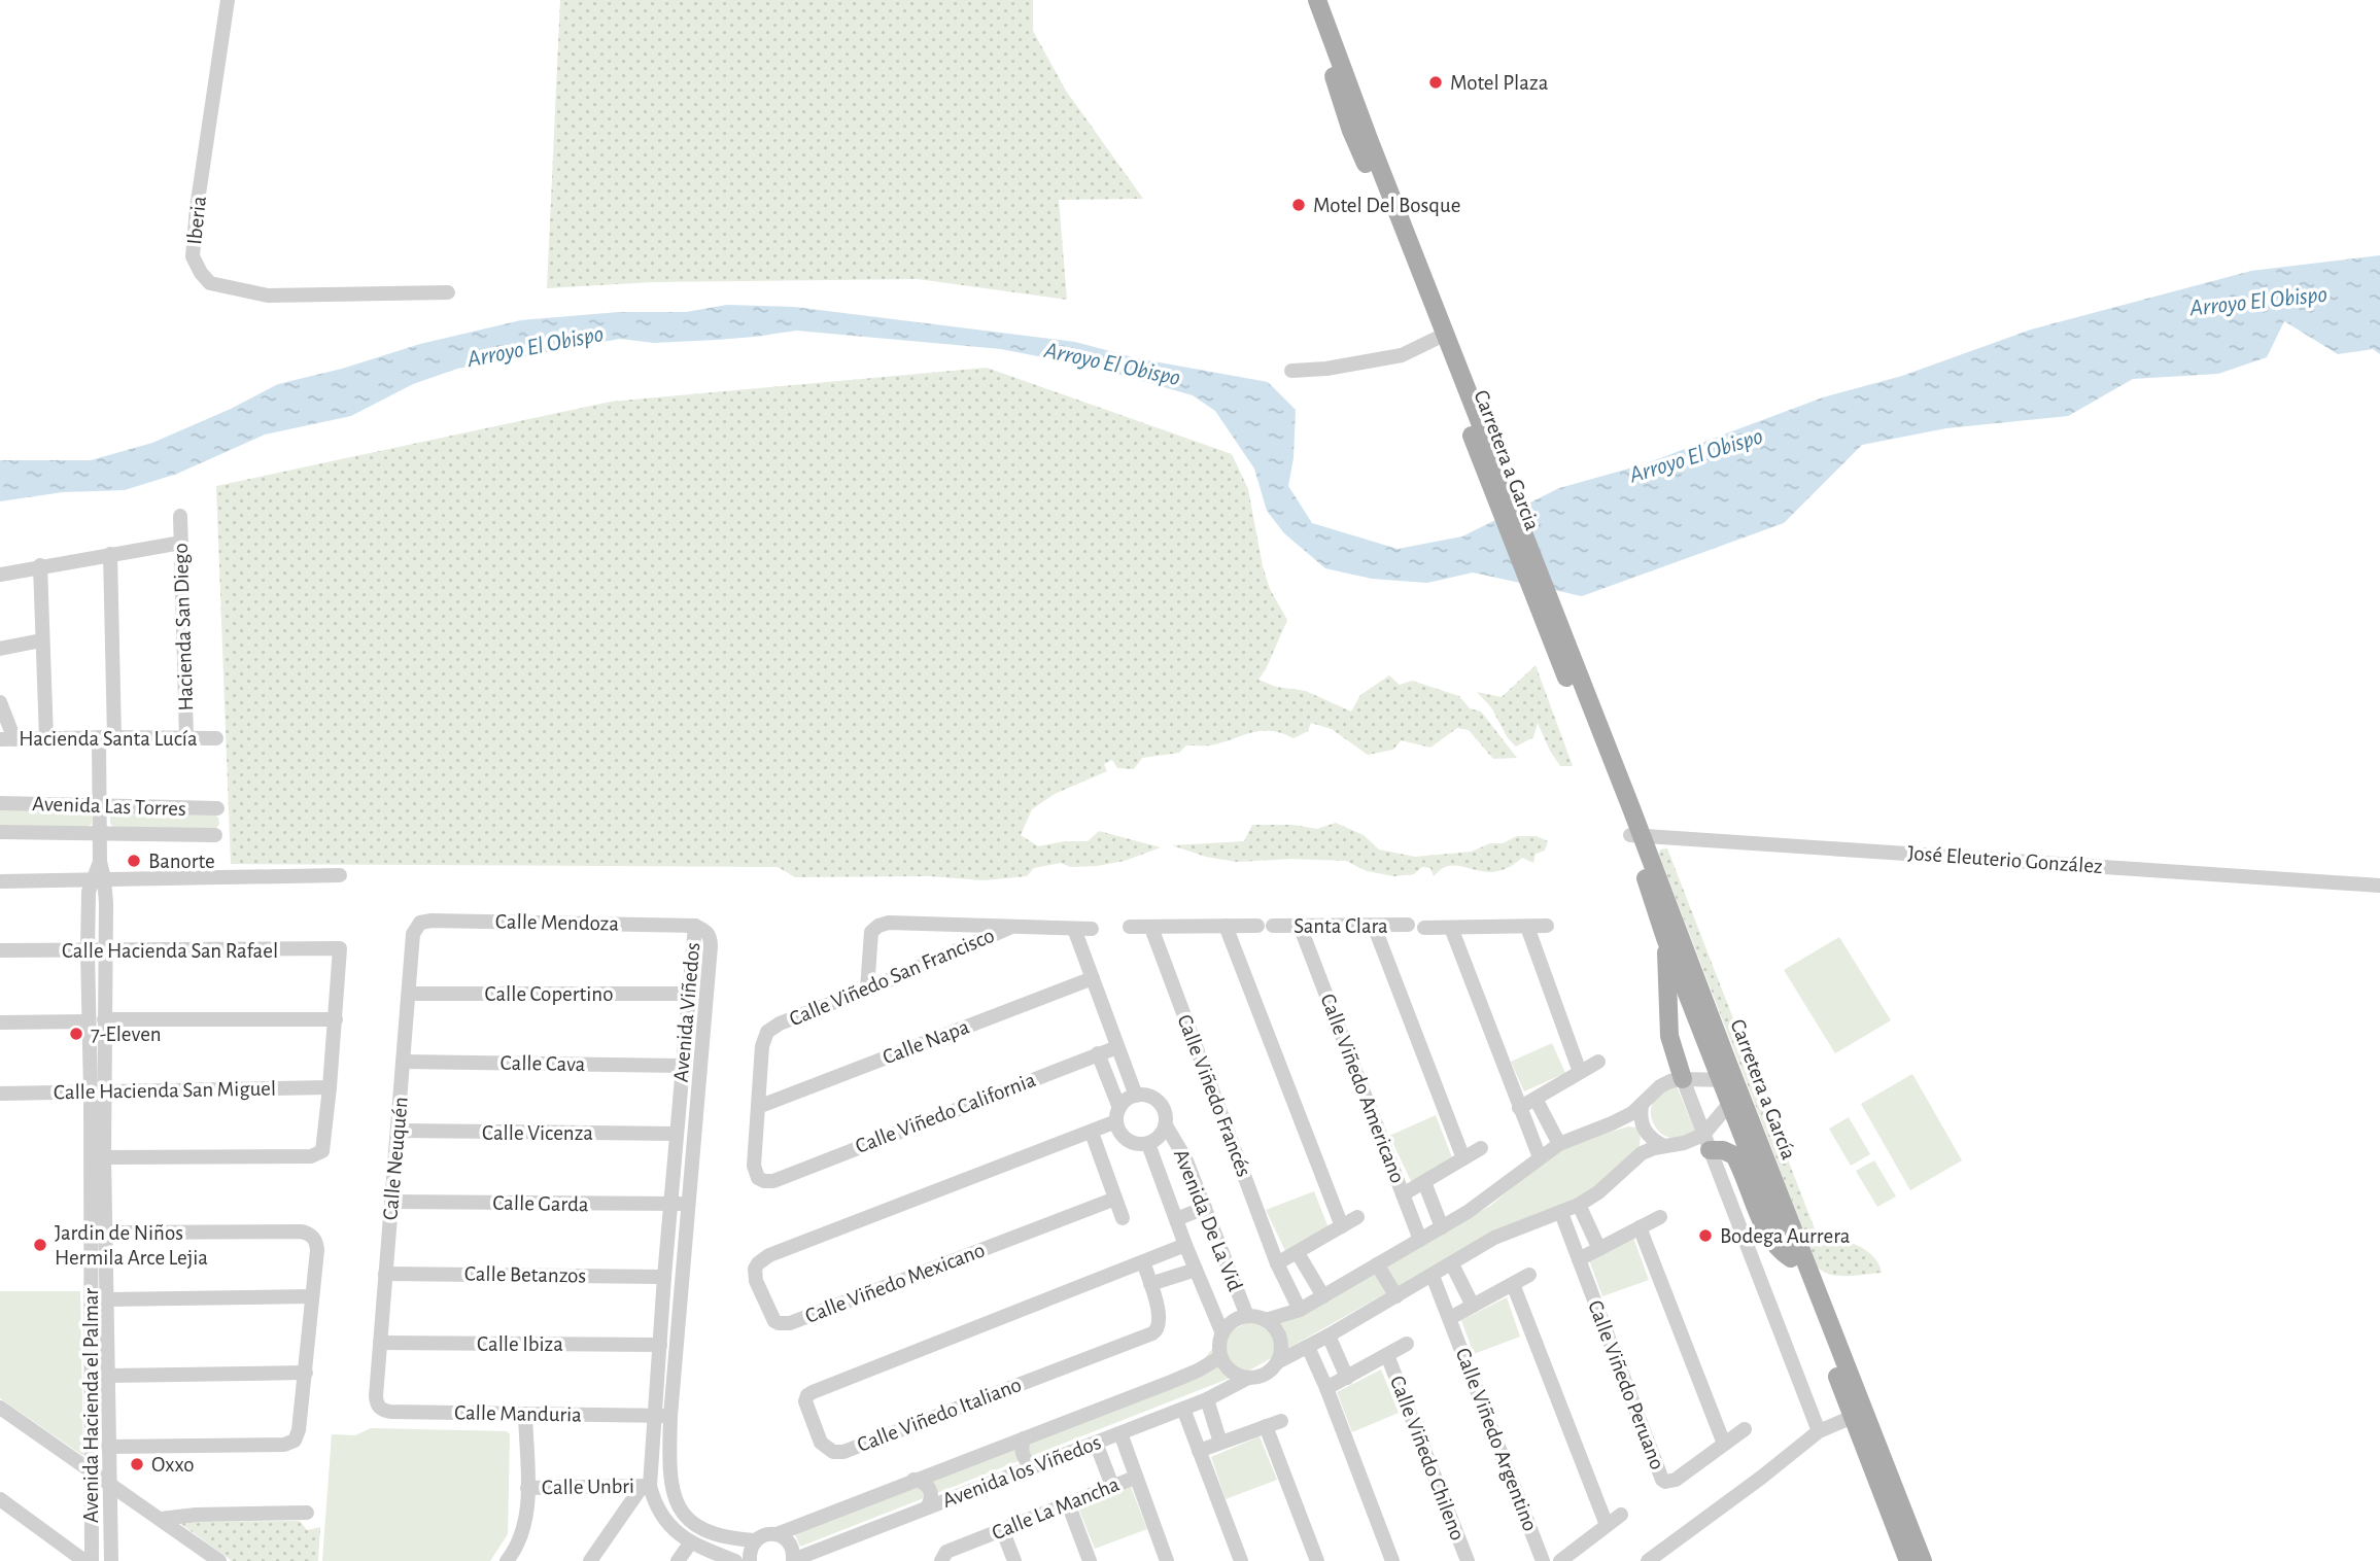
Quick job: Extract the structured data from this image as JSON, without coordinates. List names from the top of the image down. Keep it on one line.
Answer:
{"streets":{"main road":["Carretera a Garcia","Carretera a García"],"street":["Iberia","Hacienda San Diego","Hacienda Santa Lucía","Avenida Las Torres","José Eleuterio González","Calle Mendoza","Santa Clara","Calle Hacienda San Rafael","Calle Viñedo San Francisco","Calle Copertino","Avenida Viñedos","Calle Napa","Calle Cava","Calle Viñedo Americano","Calle Hacienda San Miguel","Calle Viñedo Francés","Calle Viñedo California","Calle Vicenza","Calle Neuquén","Calle Garda","Avenida De La Vid","Calle Betanzos","Calle Viñedo Mexicano","Calle Ibiza","Calle Viñedo Peruano","Avenida Hacienda el Palmar","Calle Manduria","Calle Viñedo Italiano","Calle Viñedo Argentino","Calle Viñedo Chileno","Avenida los Viñedos","Calle Unbri","Calle La Mancha"]},"crossings":[["Carretera a Garcia","Carretera a García"],["Hacienda San Diego","Hacienda Santa Lucía"],["Hacienda Santa Lucía","Avenida Hacienda el Palmar"],["Avenida Las Torres","Avenida Hacienda el Palmar"],["José Eleuterio González","Carretera a García"],["Calle Mendoza","Avenida Viñedos"],["Calle Mendoza","Calle Neuquén"],["Santa Clara","Calle Viñedo Americano"],["Calle Hacienda San Rafael","Avenida Hacienda el Palmar"],["Calle Viñedo San Francisco","Calle Napa"],["Calle Viñedo San Francisco","Calle Viñedo California"],["Calle Copertino","Avenida Viñedos"],["Calle Copertino","Calle Neuquén"],["Avenida Viñedos","Calle Cava"],["Avenida Viñedos","Calle Vicenza"],["Avenida Viñedos","Calle Garda"],["Avenida Viñedos","Calle Betanzos"],["Avenida Viñedos","Calle Ibiza"],["Avenida Viñedos","Calle Manduria"],["Avenida Viñedos","Avenida los Viñedos"],["Avenida Viñedos","Calle Unbri"],["Calle Cava","Calle Neuquén"],["Calle Hacienda San Miguel","Avenida Hacienda el Palmar"],["Calle Vicenza","Calle Neuquén"],["Calle Neuquén","Calle Garda"],["Calle Neuquén","Calle Betanzos"],["Calle Neuquén","Calle Ibiza"],["Calle Neuquén","Calle Manduria"],["Avenida De La Vid","Calle Viñedo Mexicano"],["Avenida De La Vid","Calle Viñedo Italiano"],["Avenida De La Vid","Avenida los Viñedos"]],"water":["Arroyo El Obispo"],"places":["Motel Plaza","Motel Del Bosque","Banorte","7-Eleven","Bodega Aurrera","Jardin de Niños Hermila Arce Lejia","Oxxo"]}
